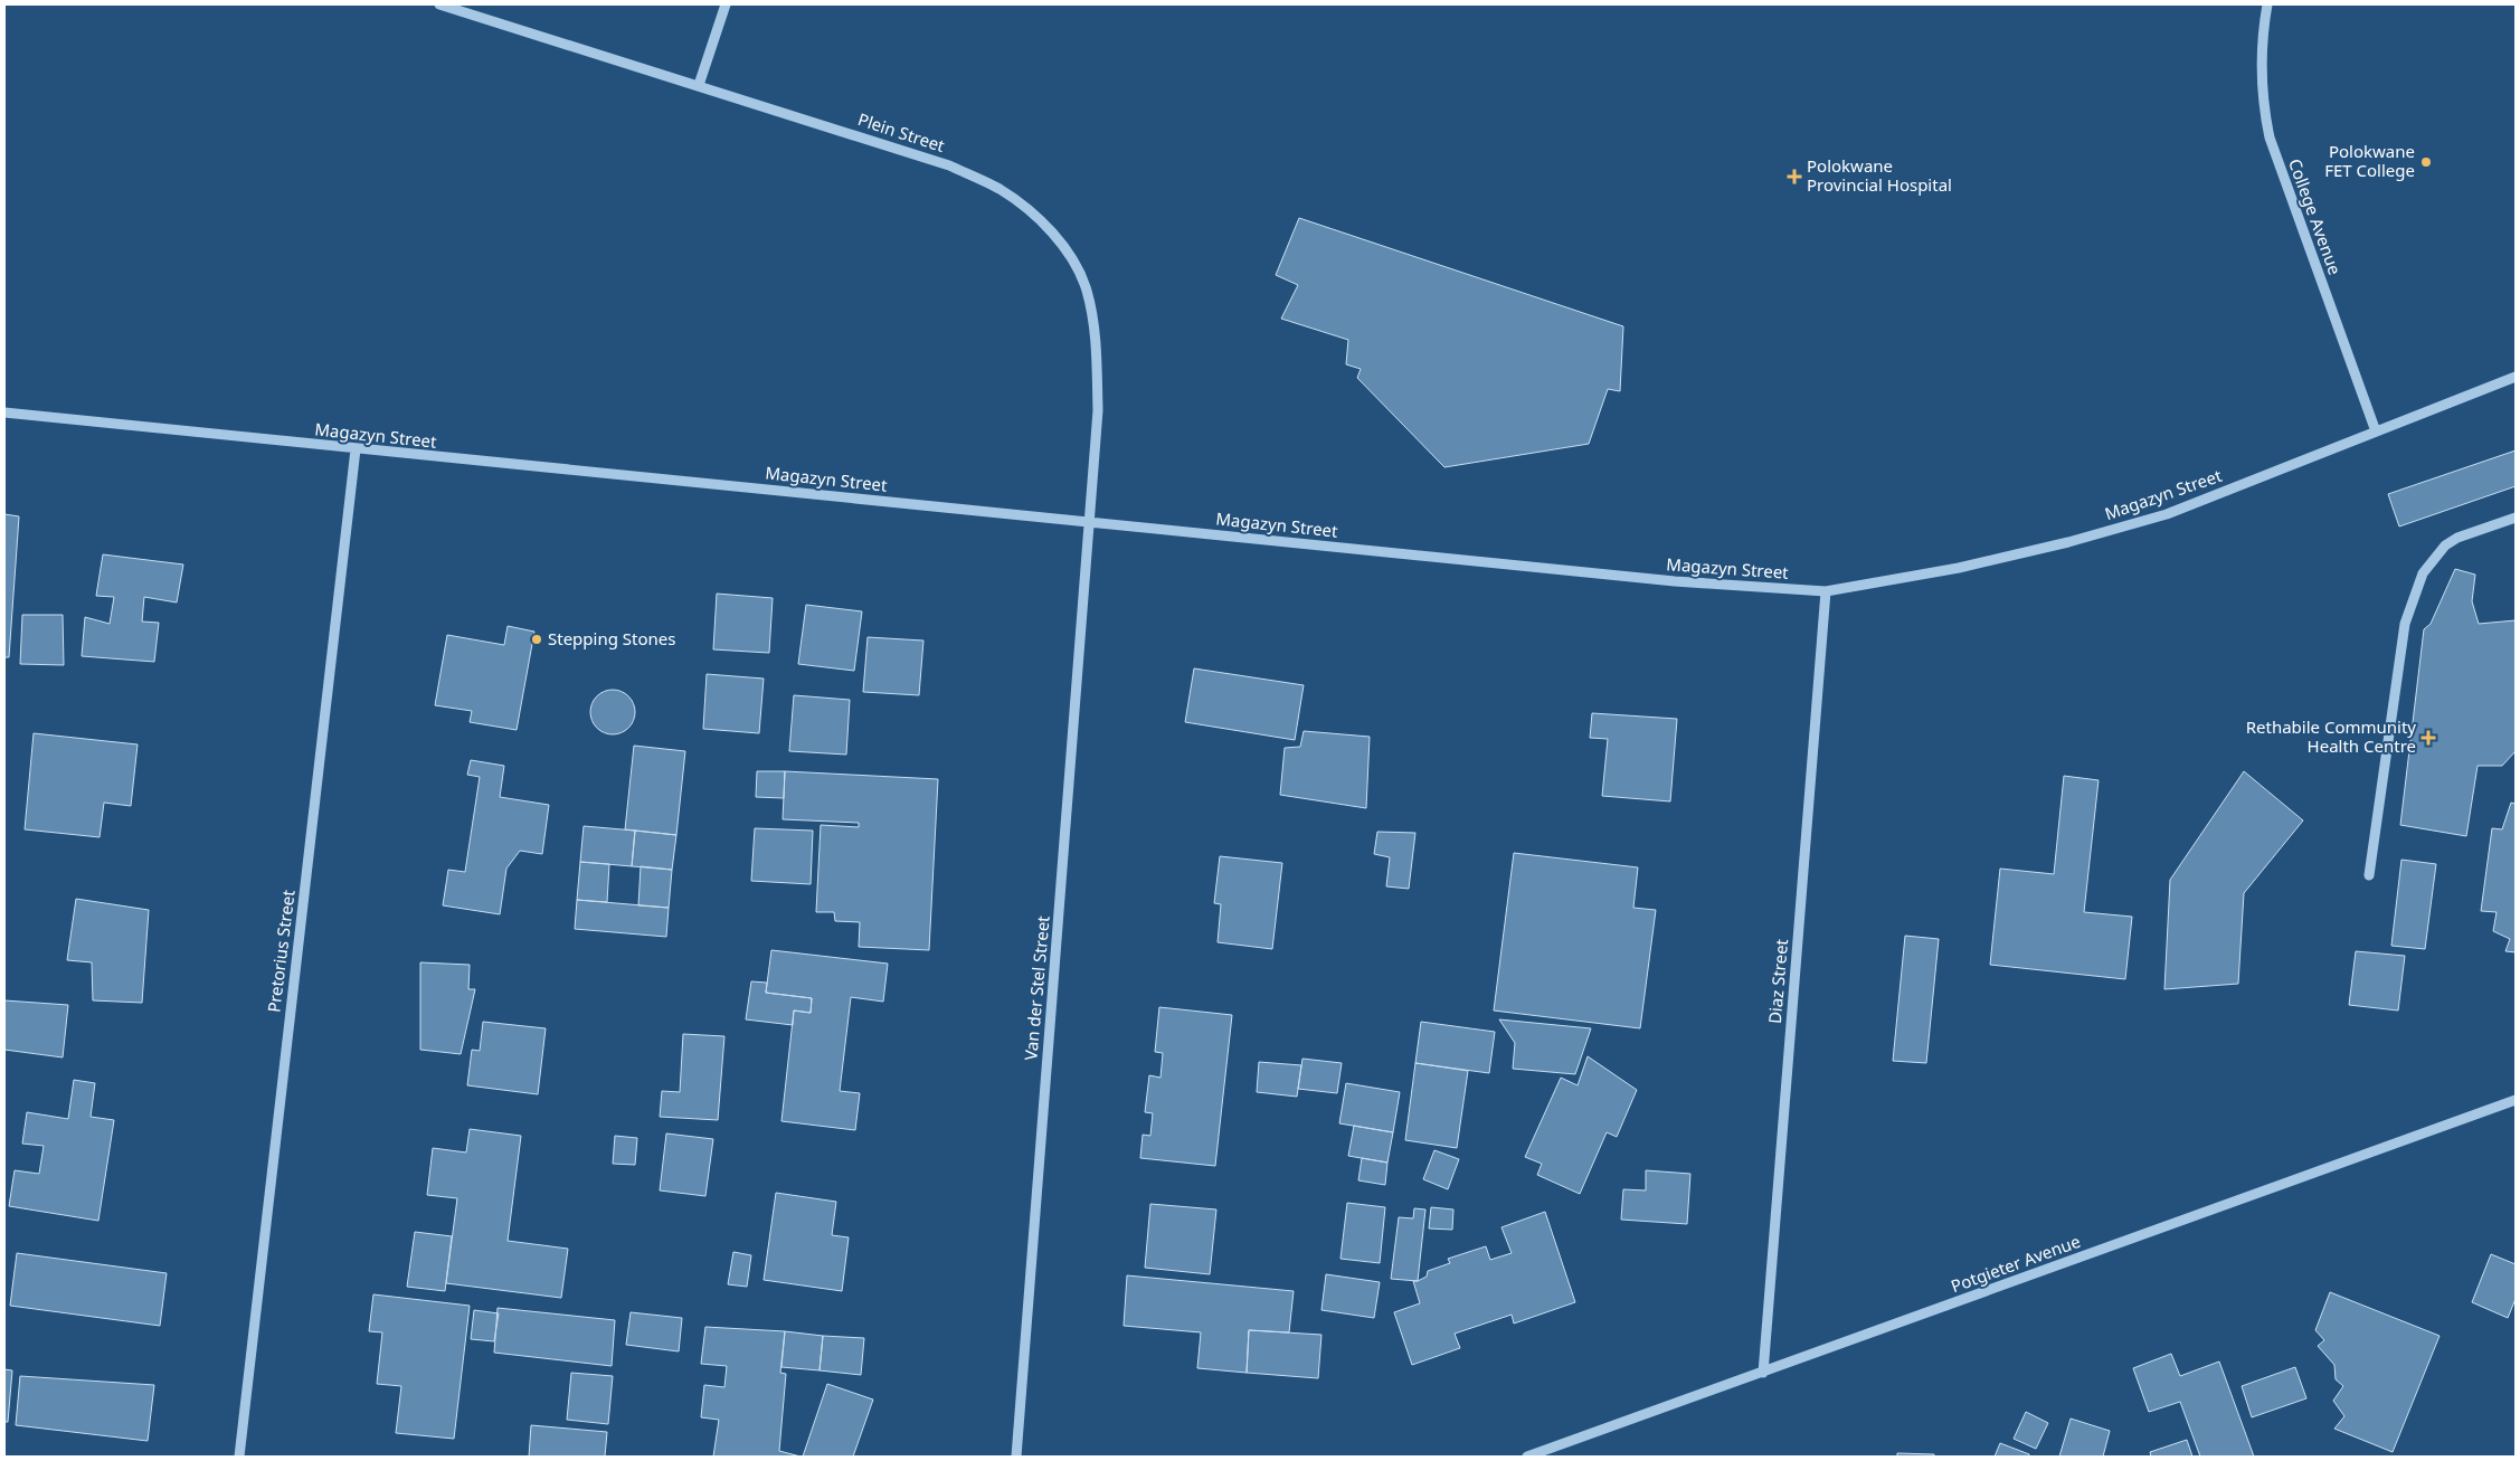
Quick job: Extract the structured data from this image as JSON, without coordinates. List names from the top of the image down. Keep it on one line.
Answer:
{"streets":{"street":["Plein Street","College Avenue","Magazyn Street","Pretorius Street","Diaz Street","Van der Stel Street","Potgieter Avenue"]},"crossings":[["Plein Street","Magazyn Street"],["Plein Street","Van der Stel Street"],["College Avenue","Magazyn Street"],["Magazyn Street","Pretorius Street"],["Magazyn Street","Diaz Street"],["Magazyn Street","Van der Stel Street"],["Diaz Street","Potgieter Avenue"]],"places":{"other":["Polokwane FET College","Stepping Stones"],"health":["Polokwane Provincial Hospital","Rethabile Community Health Centre"]}}
